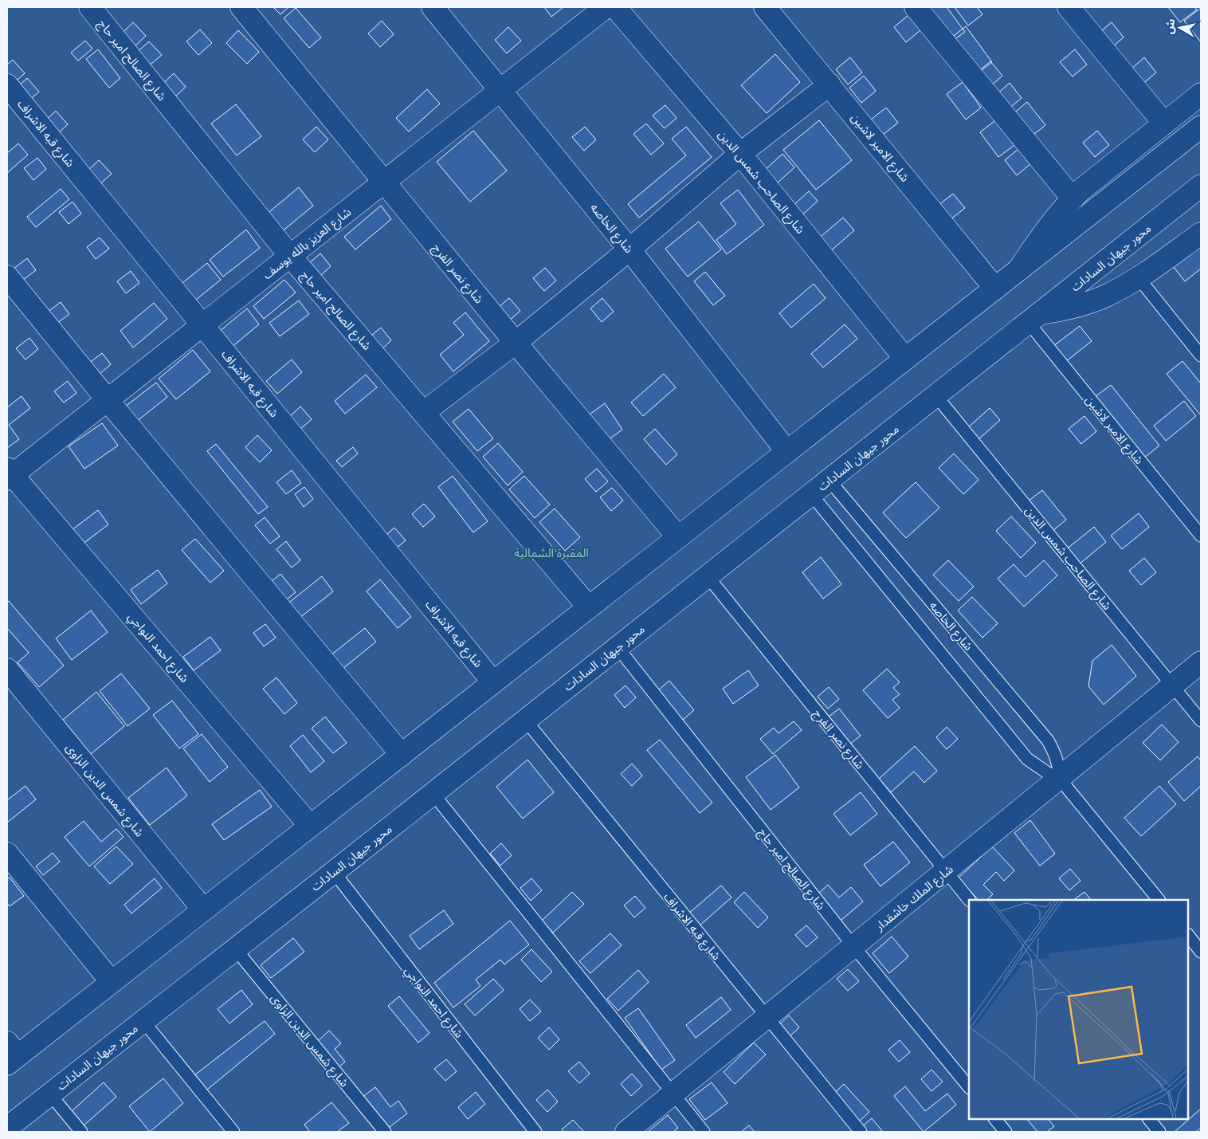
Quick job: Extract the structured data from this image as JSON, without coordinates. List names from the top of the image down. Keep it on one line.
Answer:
{"streets":{"main road":["شارع الصالح امير حاج","شارع قبه الاشراف","شارع الامير لاشين","شارع الصاحب شمس الدين","شارع الخاصه","شارع العزيز بالله يوسف","محور جيهان السادات","شارع نصر الفرج","شارع احمد النواجي","شارع شمس الدين الزاوى","شارع الملك خاشقدار"]},"crossings":[["شارع الصالح امير حاج","شارع العزيز بالله يوسف"],["شارع الصالح امير حاج","محور جيهان السادات"],["شارع الصالح امير حاج","شارع الملك خاشقدار"],["شارع قبه الاشراف","شارع العزيز بالله يوسف"],["شارع قبه الاشراف","محور جيهان السادات"],["شارع قبه الاشراف","شارع الملك خاشقدار"],["شارع الامير لاشين","محور جيهان السادات"],["شارع الصاحب شمس الدين","محور جيهان السادات"],["شارع الصاحب شمس الدين","شارع الملك خاشقدار"],["شارع الخاصه","شارع العزيز بالله يوسف"],["شارع الخاصه","محور جيهان السادات"],["شارع الخاصه","شارع الملك خاشقدار"],["شارع العزيز بالله يوسف","شارع نصر الفرج"],["شارع العزيز بالله يوسف","شارع احمد النواجي"],["محور جيهان السادات","شارع نصر الفرج"],["محور جيهان السادات","شارع احمد النواجي"],["محور جيهان السادات","شارع شمس الدين الزاوى"],["شارع نصر الفرج","شارع الملك خاشقدار"]],"parks":["المقبرة الشمالية"],"north":"left"}
